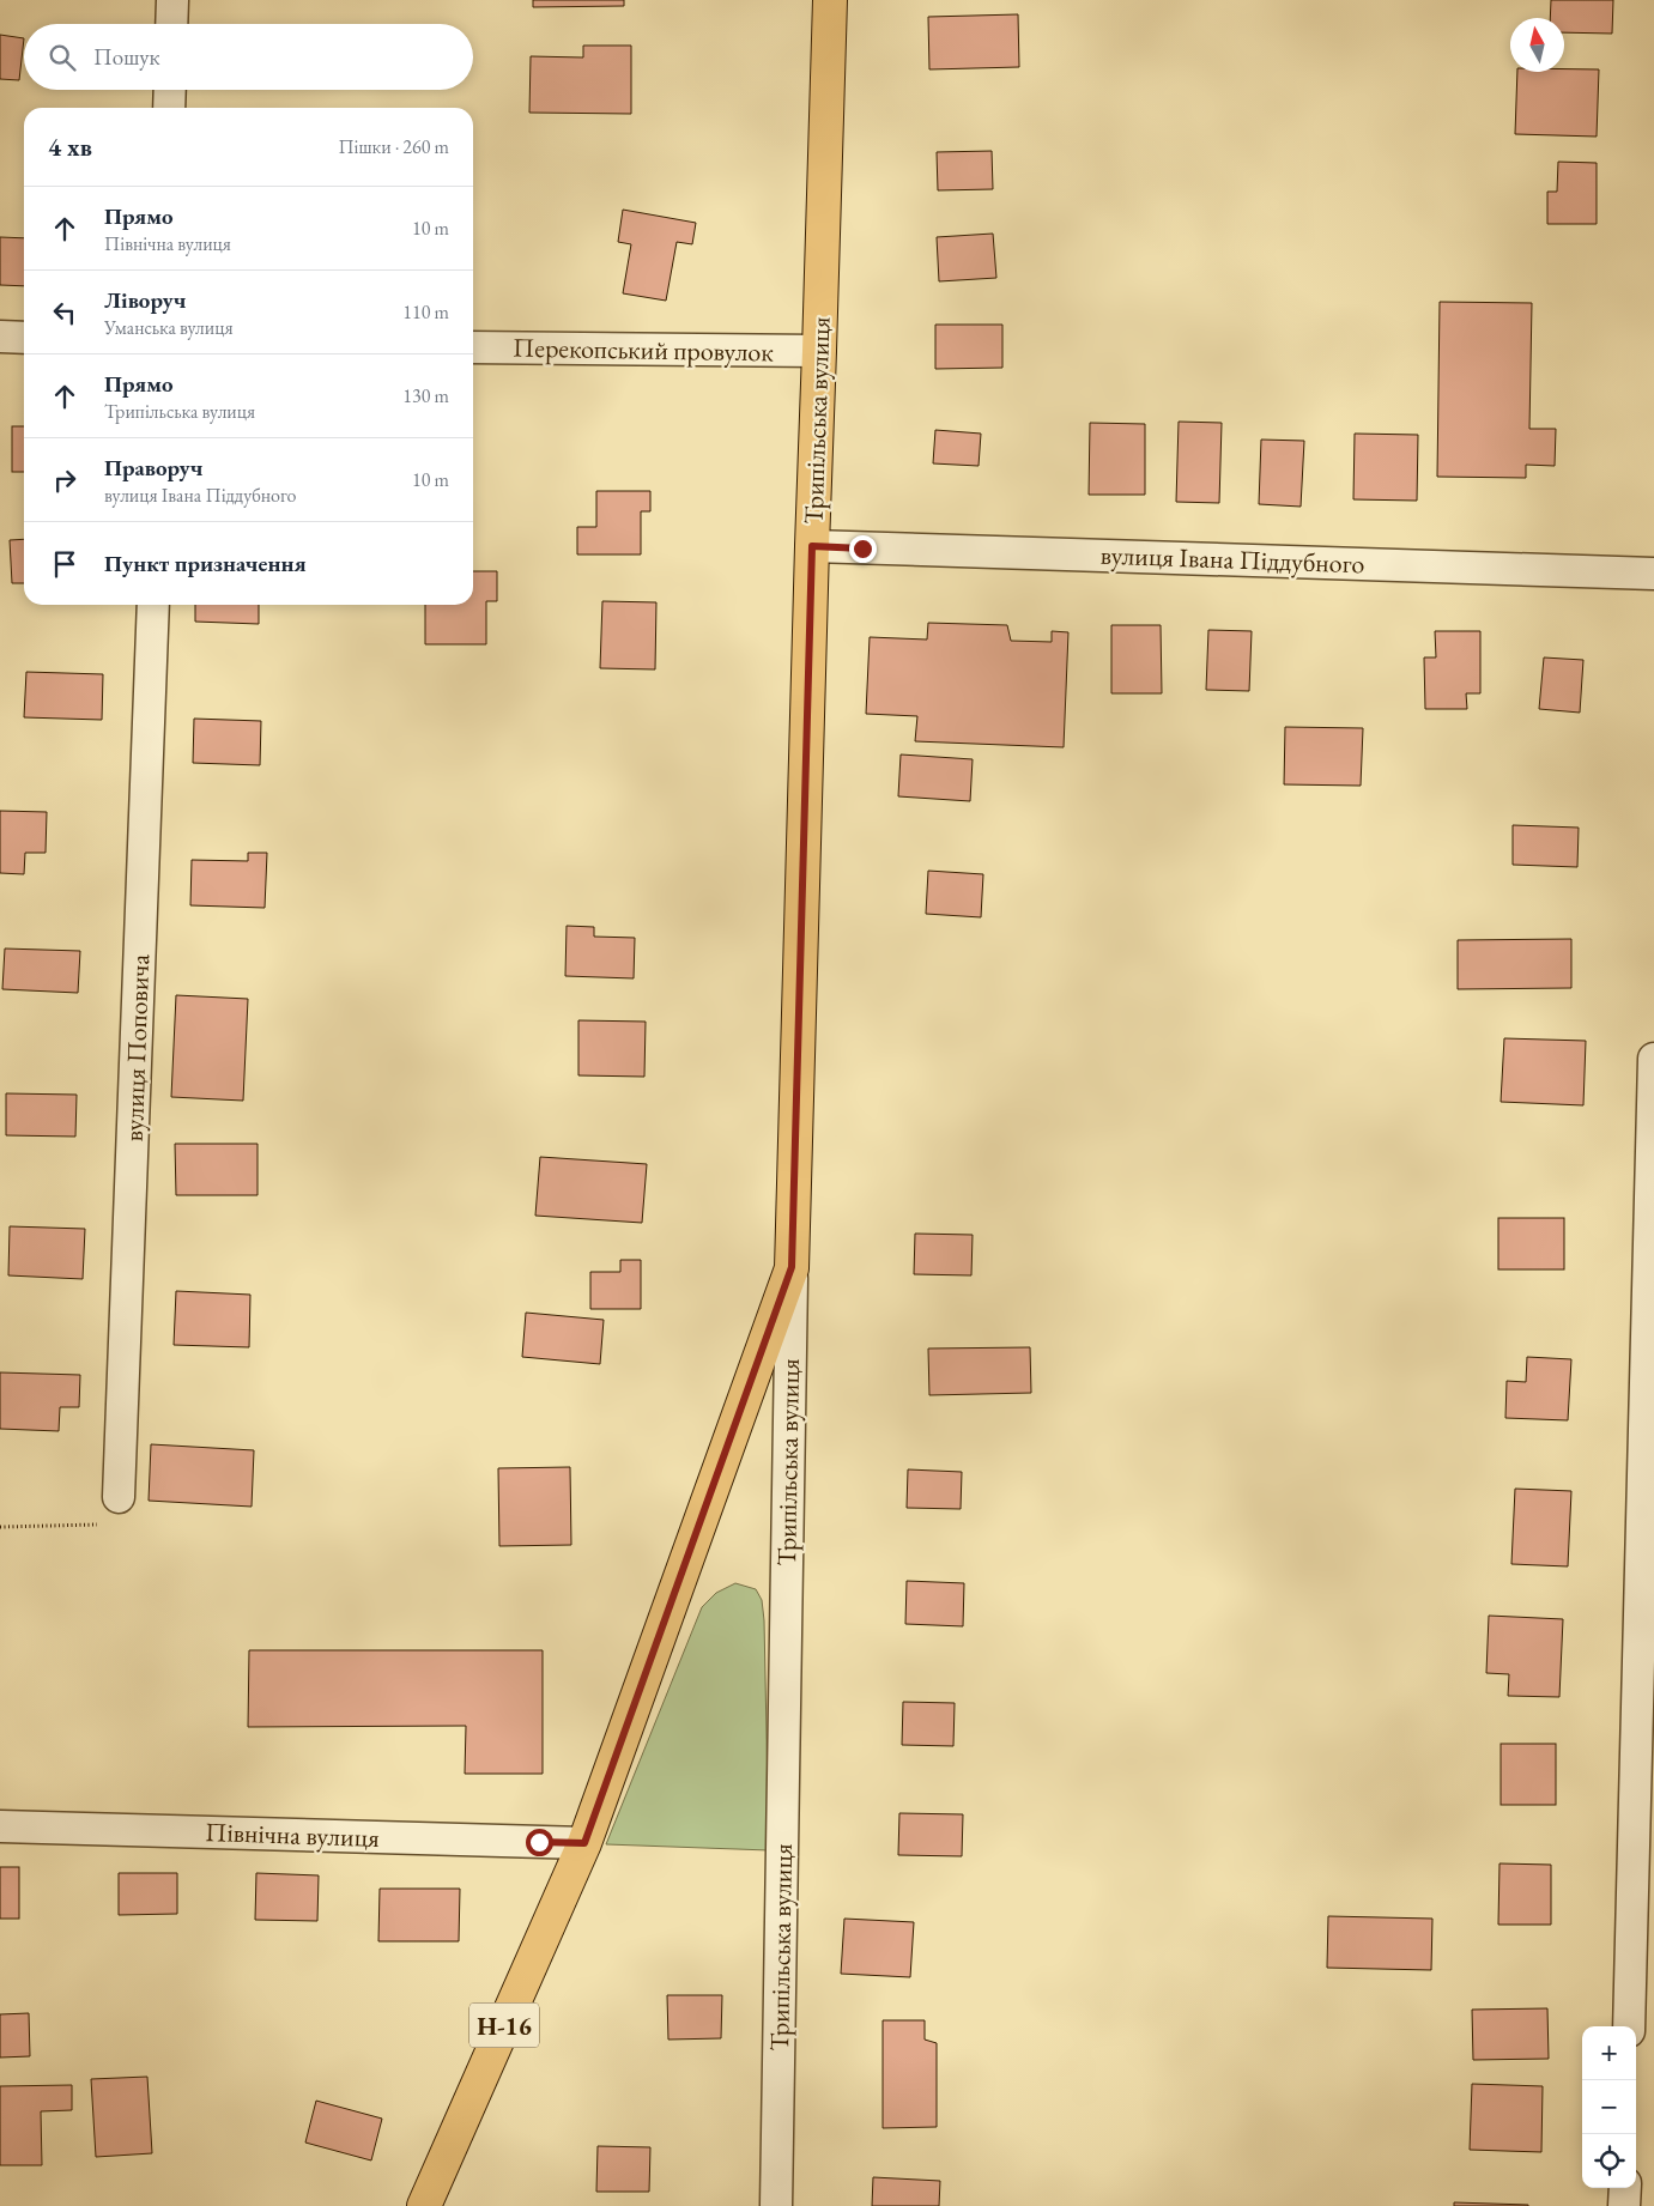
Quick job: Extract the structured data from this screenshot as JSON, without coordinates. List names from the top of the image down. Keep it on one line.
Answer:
{"streets":{"main road":["Трипільська вулиця","Н-16"],"street":["Перекопський провулок","вулиця Івана Піддубного","вулиця Поповича","Північна вулиця"]},"crossings":[["Перекопський провулок","Трипільська вулиця"],["Трипільська вулиця","вулиця Івана Піддубного"],["Північна вулиця","Н-16"]],"north":"top","page":{"search":"Пошук","heading":["4 хв","Пішки · 260 m"],"list":[["Прямо","Північна вулиця","10 m"],["Ліворуч","Уманська вулиця","110 m"],["Прямо","Трипільська вулиця","130 m"],["Праворуч","вулиця Івана Піддубного","10 m"],"Пункт призначення"],"map_buttons":["+","−"]}}
